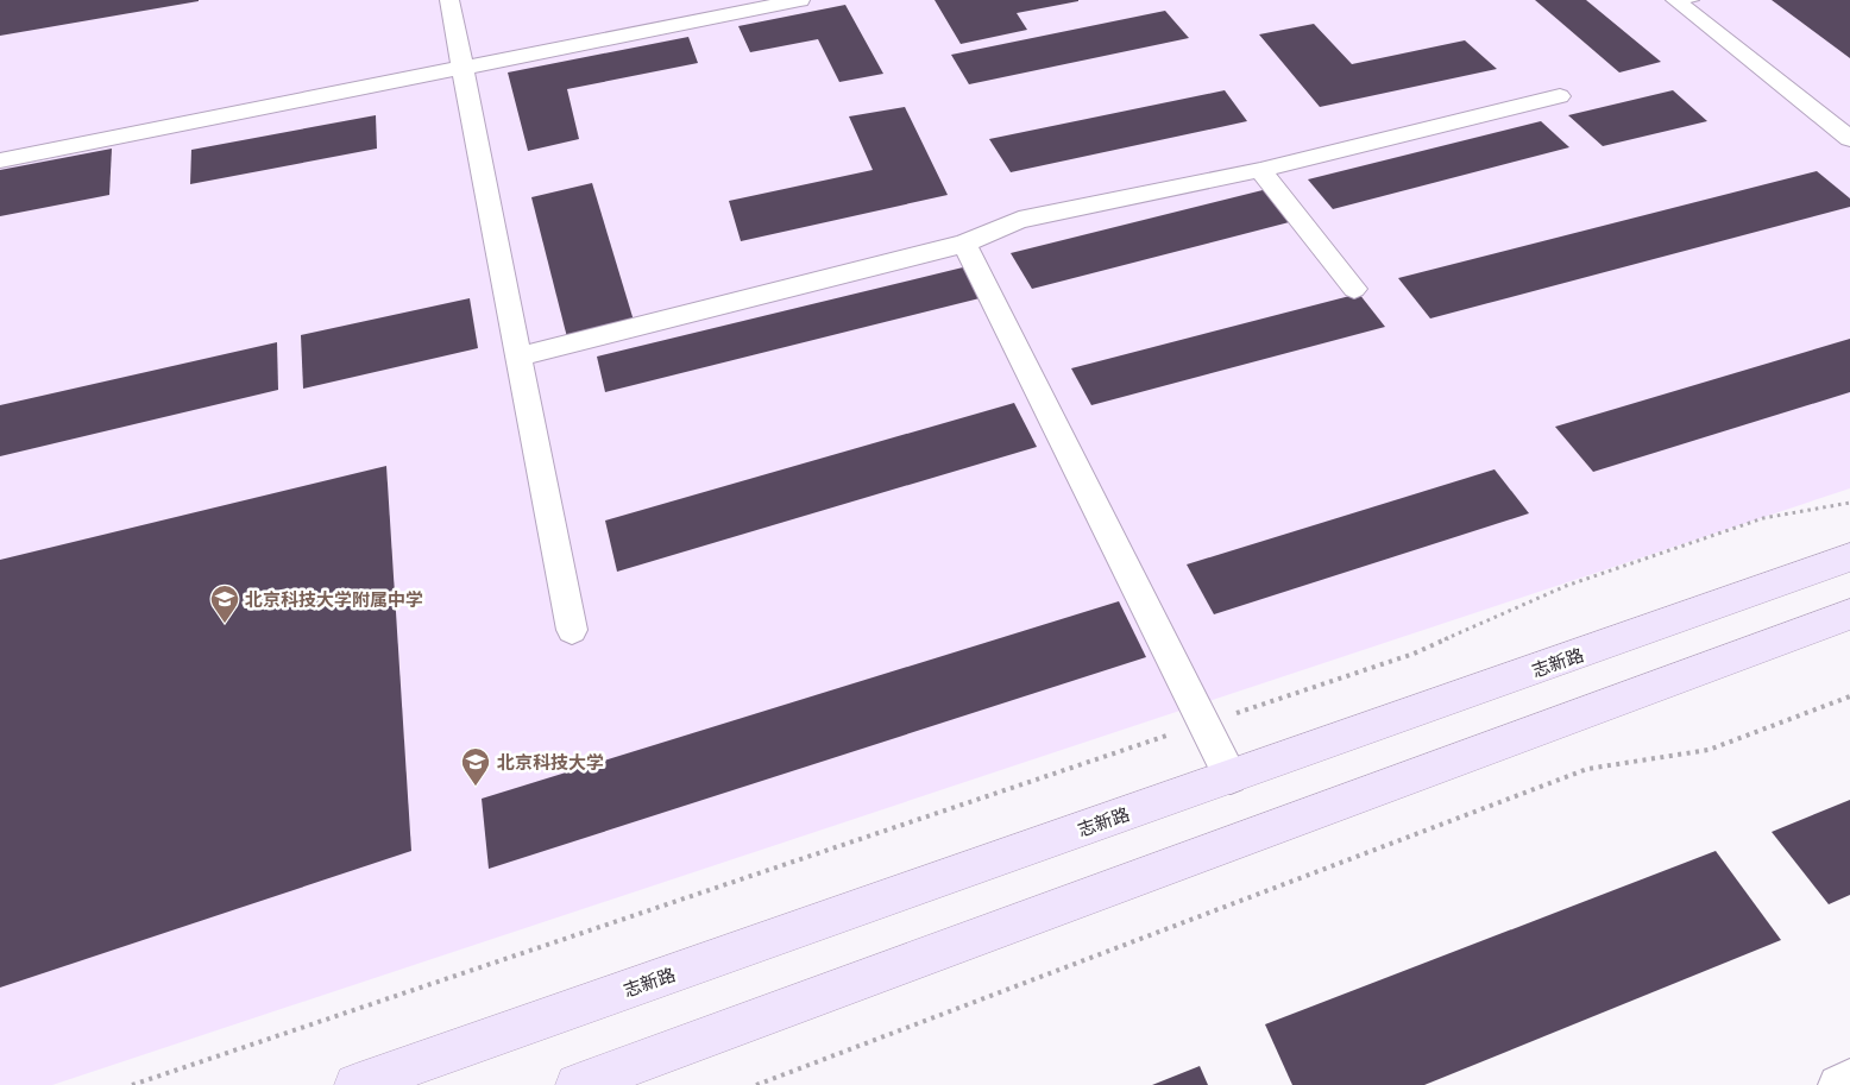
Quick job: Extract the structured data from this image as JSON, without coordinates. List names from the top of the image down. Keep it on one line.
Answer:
{"streets":{"main road":["志新路"]},"places":{"school or university":["北京科技大学附属中学","北京科技大学"]}}
